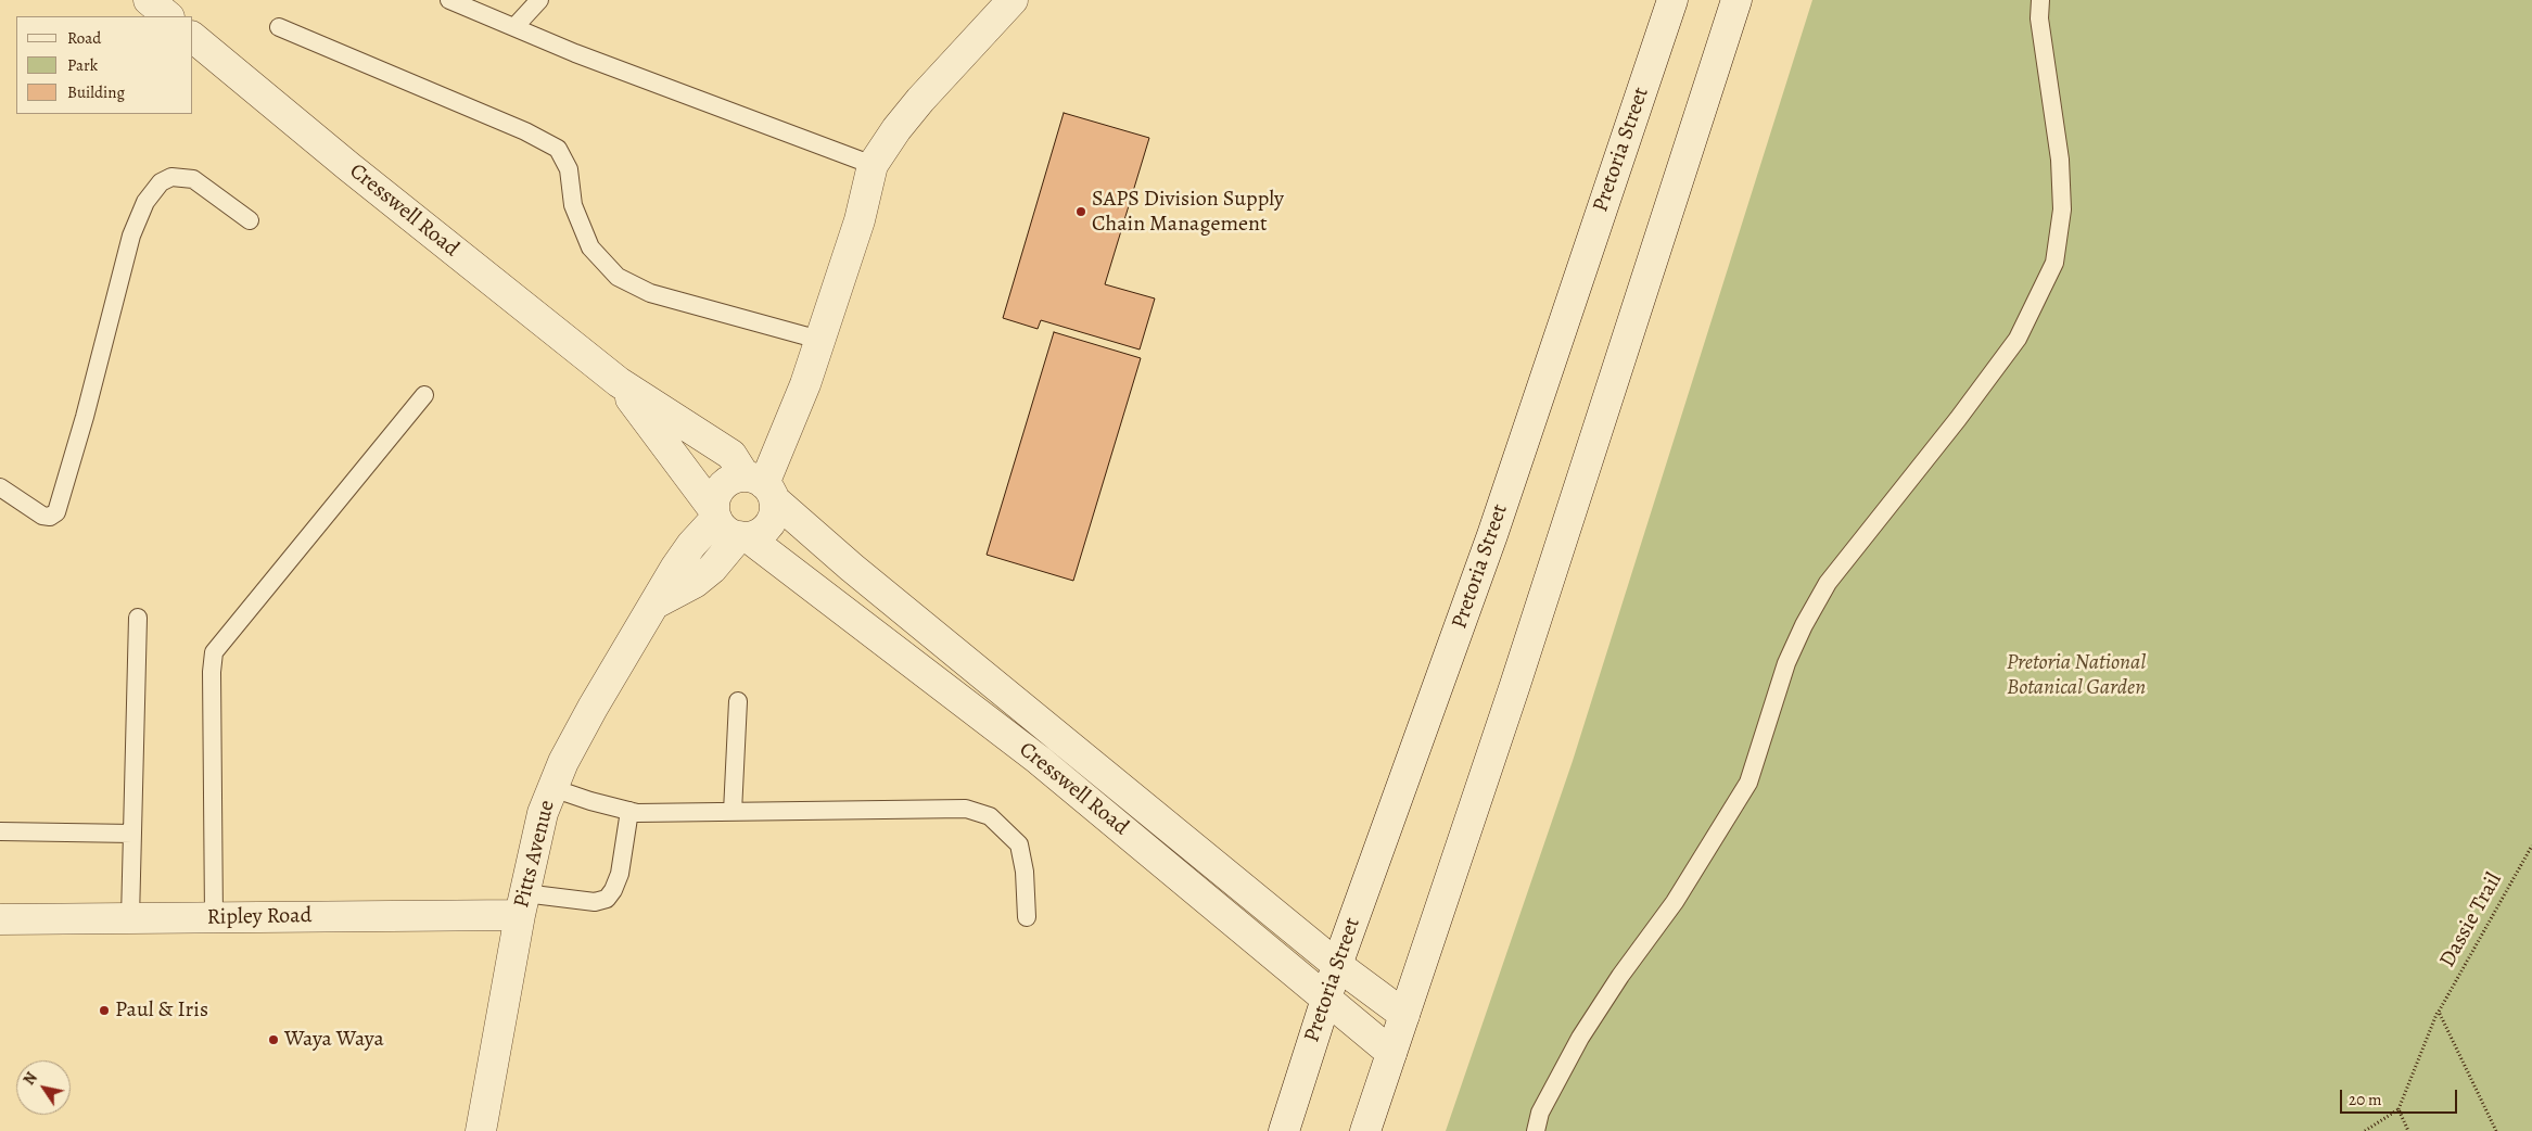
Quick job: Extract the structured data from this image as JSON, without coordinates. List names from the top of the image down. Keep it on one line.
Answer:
{"streets":{"street":["Pretoria Street","Cresswell Road","Pitts Avenue","Ripley Road"],"path":["Dassie Trail"]},"crossings":[["Pretoria Street","Cresswell Road"],["Cresswell Road","Pitts Avenue"],["Pitts Avenue","Ripley Road"]],"parks":["Pretoria National Botanical Garden"],"places":["SAPS Division Supply Chain Management","Paul & Iris","Waya Waya"],"legend":["Road","Park","Building"],"scale_bar":"20 m","north":"top left"}
